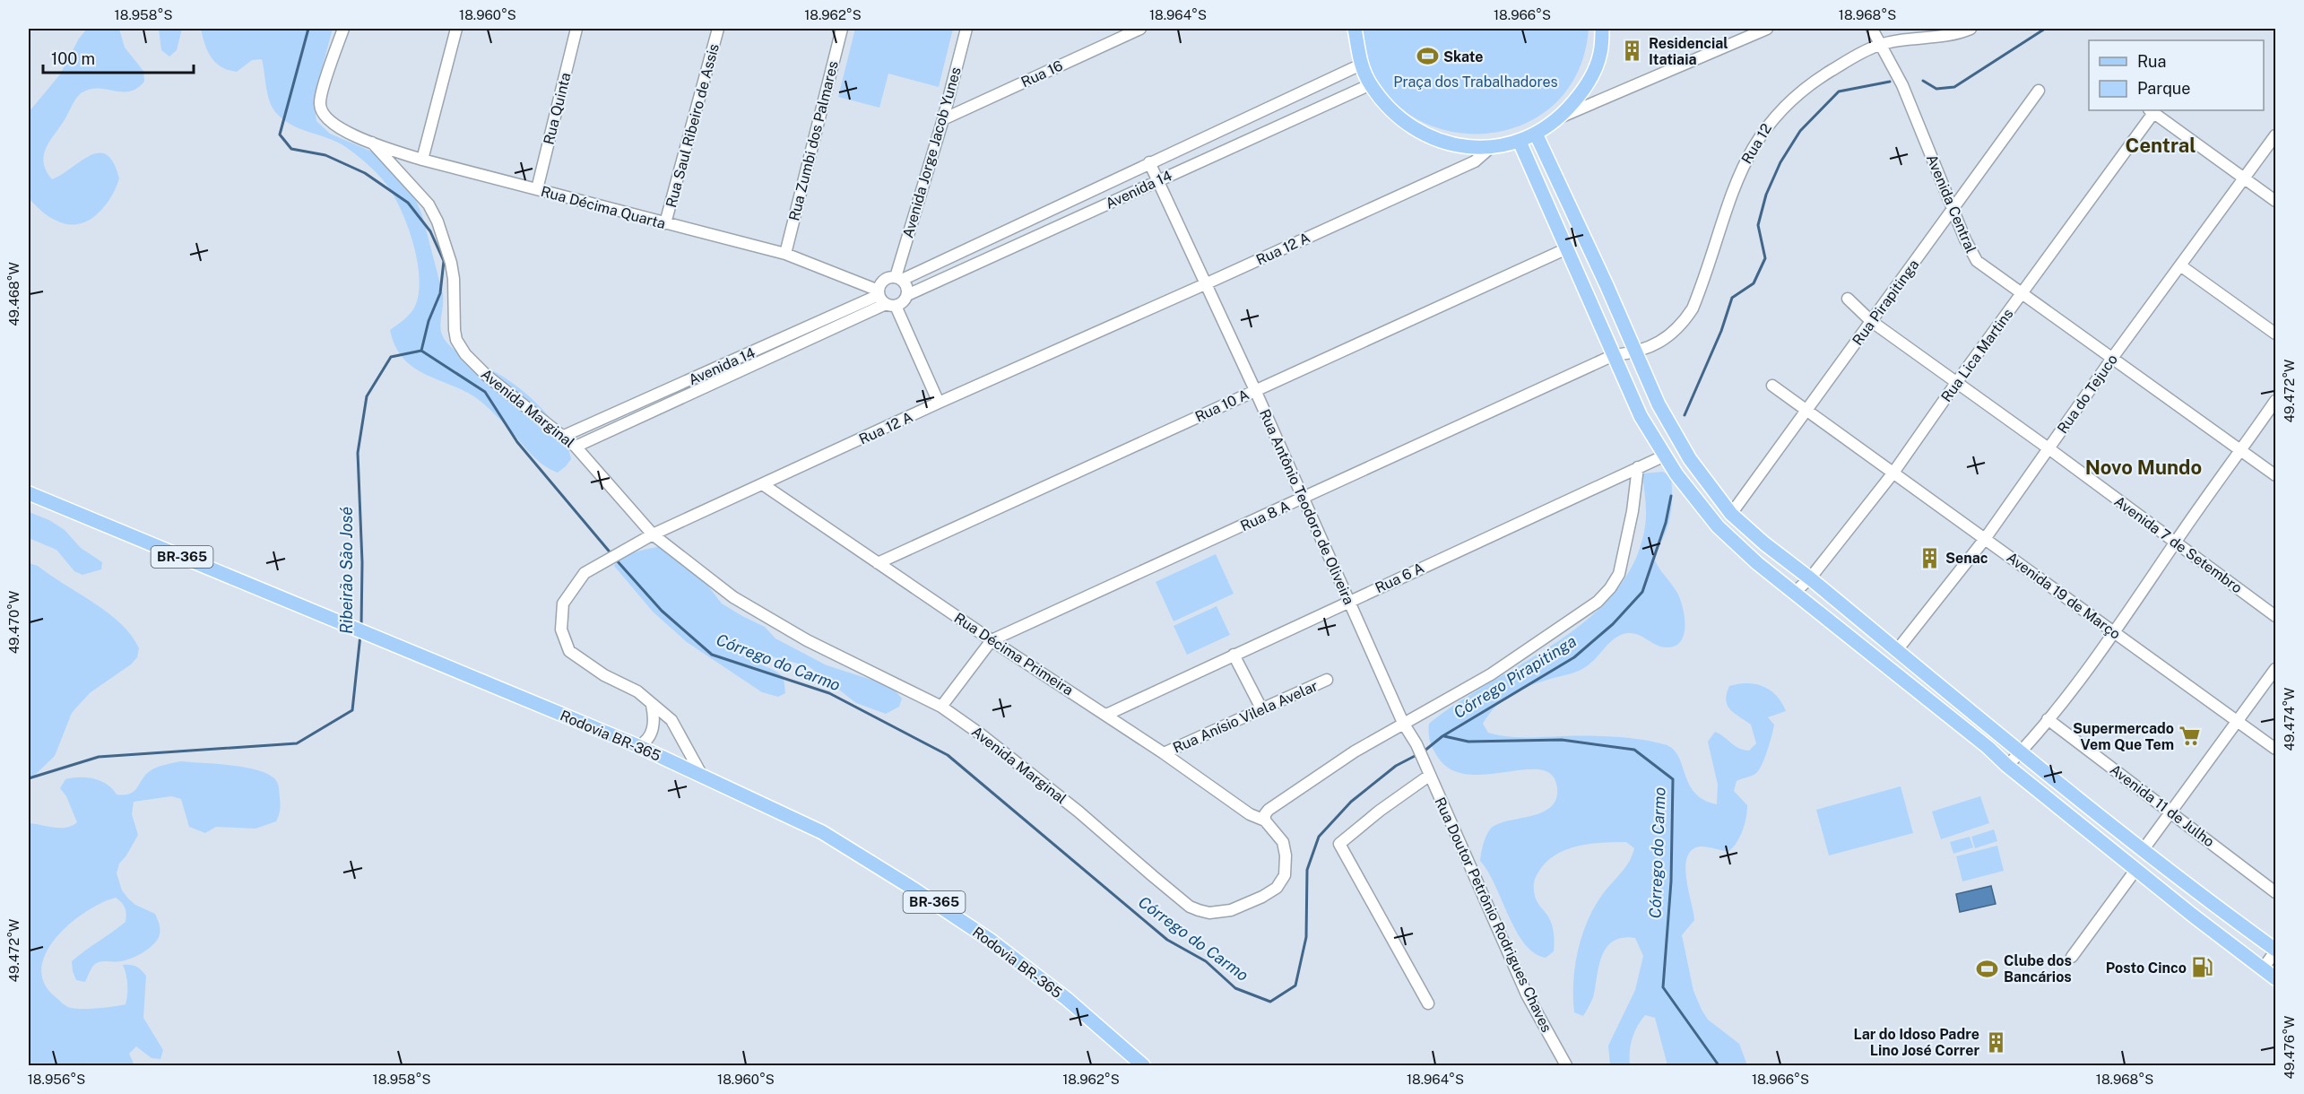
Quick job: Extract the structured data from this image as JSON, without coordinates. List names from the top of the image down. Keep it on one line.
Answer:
{"streets":{"main road":["BR-365","Rodovia BR-365"],"street":["Rua 16","Rua Quinta","Rua Saul Ribeiro de Assis","Rua Zumbi dos Palmares","Rua 12","Avenida Jorge Jacob Yunes","Avenida 14","Avenida Central","Rua Décima Quarta","Rua 12 A","Rua Pirapitinga","Rua Lica Martins","Rua do Tejuco","Rua 10 A","Avenida Marginal","Rua Antônio Teodoro de Oliveira","Rua 8 A","Avenida 7 de Setembro","Rua 6 A","Avenida 19 de Março","Rua Décima Primeira","Rua Anísio Vilela Avelar","Avenida 11 de Julho","Rua Doutor Petrônio Rodrigues Chaves"]},"crossings":[["Rua 16","Avenida Jorge Jacob Yunes"],["Rua Quinta","Rua Décima Quarta"],["Rua Saul Ribeiro de Assis","Rua Décima Quarta"],["Rua Zumbi dos Palmares","Rua Décima Quarta"],["Rua 12","Avenida Central"],["Rua 12","Rua 8 A"],["Avenida Jorge Jacob Yunes","Avenida 14"],["Avenida 14","Rua Décima Quarta"],["Avenida 14","Avenida Marginal"],["Avenida 14","Rua Antônio Teodoro de Oliveira"],["Avenida Central","Rua Pirapitinga"],["Avenida Central","Rua Lica Martins"],["Avenida Central","Rua do Tejuco"],["Rua Décima Quarta","Avenida Marginal"],["Rua 12 A","Avenida Marginal"],["Rua 12 A","Rua Antônio Teodoro de Oliveira"],["Rua 12 A","Rua Décima Primeira"],["Rua 12 A","Rodovia BR-365"],["Rua Pirapitinga","Avenida 7 de Setembro"],["Rua Pirapitinga","Avenida 19 de Março"],["Rua Lica Martins","Avenida 7 de Setembro"],["Rua Lica Martins","Avenida 19 de Março"],["Rua do Tejuco","Avenida 7 de Setembro"],["Rua do Tejuco","Avenida 19 de Março"],["Rua 10 A","Rua Antônio Teodoro de Oliveira"],["Rua 10 A","Rua Décima Primeira"],["Avenida Marginal","Rua 8 A"],["Avenida Marginal","Rua Décima Primeira"],["Rua Antônio Teodoro de Oliveira","Rua 8 A"],["Rua Antônio Teodoro de Oliveira","Rua 6 A"],["Rua Antônio Teodoro de Oliveira","Rua Doutor Petrônio Rodrigues Chaves"],["Rua 8 A","Rua Décima Primeira"],["Rua 6 A","Rua Décima Primeira"],["Rua Décima Primeira","Rua Anísio Vilela Avelar"]],"districts":["Central","Novo Mundo"],"water":["Ribeirão São José","Córrego do Carmo","Córrego Pirapitinga"],"parks":["Praça dos Trabalhadores"],"places":{"building":["Residencial Itatiaia","Senac","Lar do Idoso Padre Lino José Correr"],"sports":["Skate","Clube dos Bancários"],"supermarket":["Supermercado Vem Que Tem"],"fuel station":["Posto Cinco"]},"legend":["Rua","Parque"],"scale_bar":"100 m","coordinates":["18.958°S","18.960°S","18.962°S","18.964°S","18.966°S","18.968°S","49.468°W","49.472°W","49.470°W","49.474°W","49.476°W","18.956°S"]}
